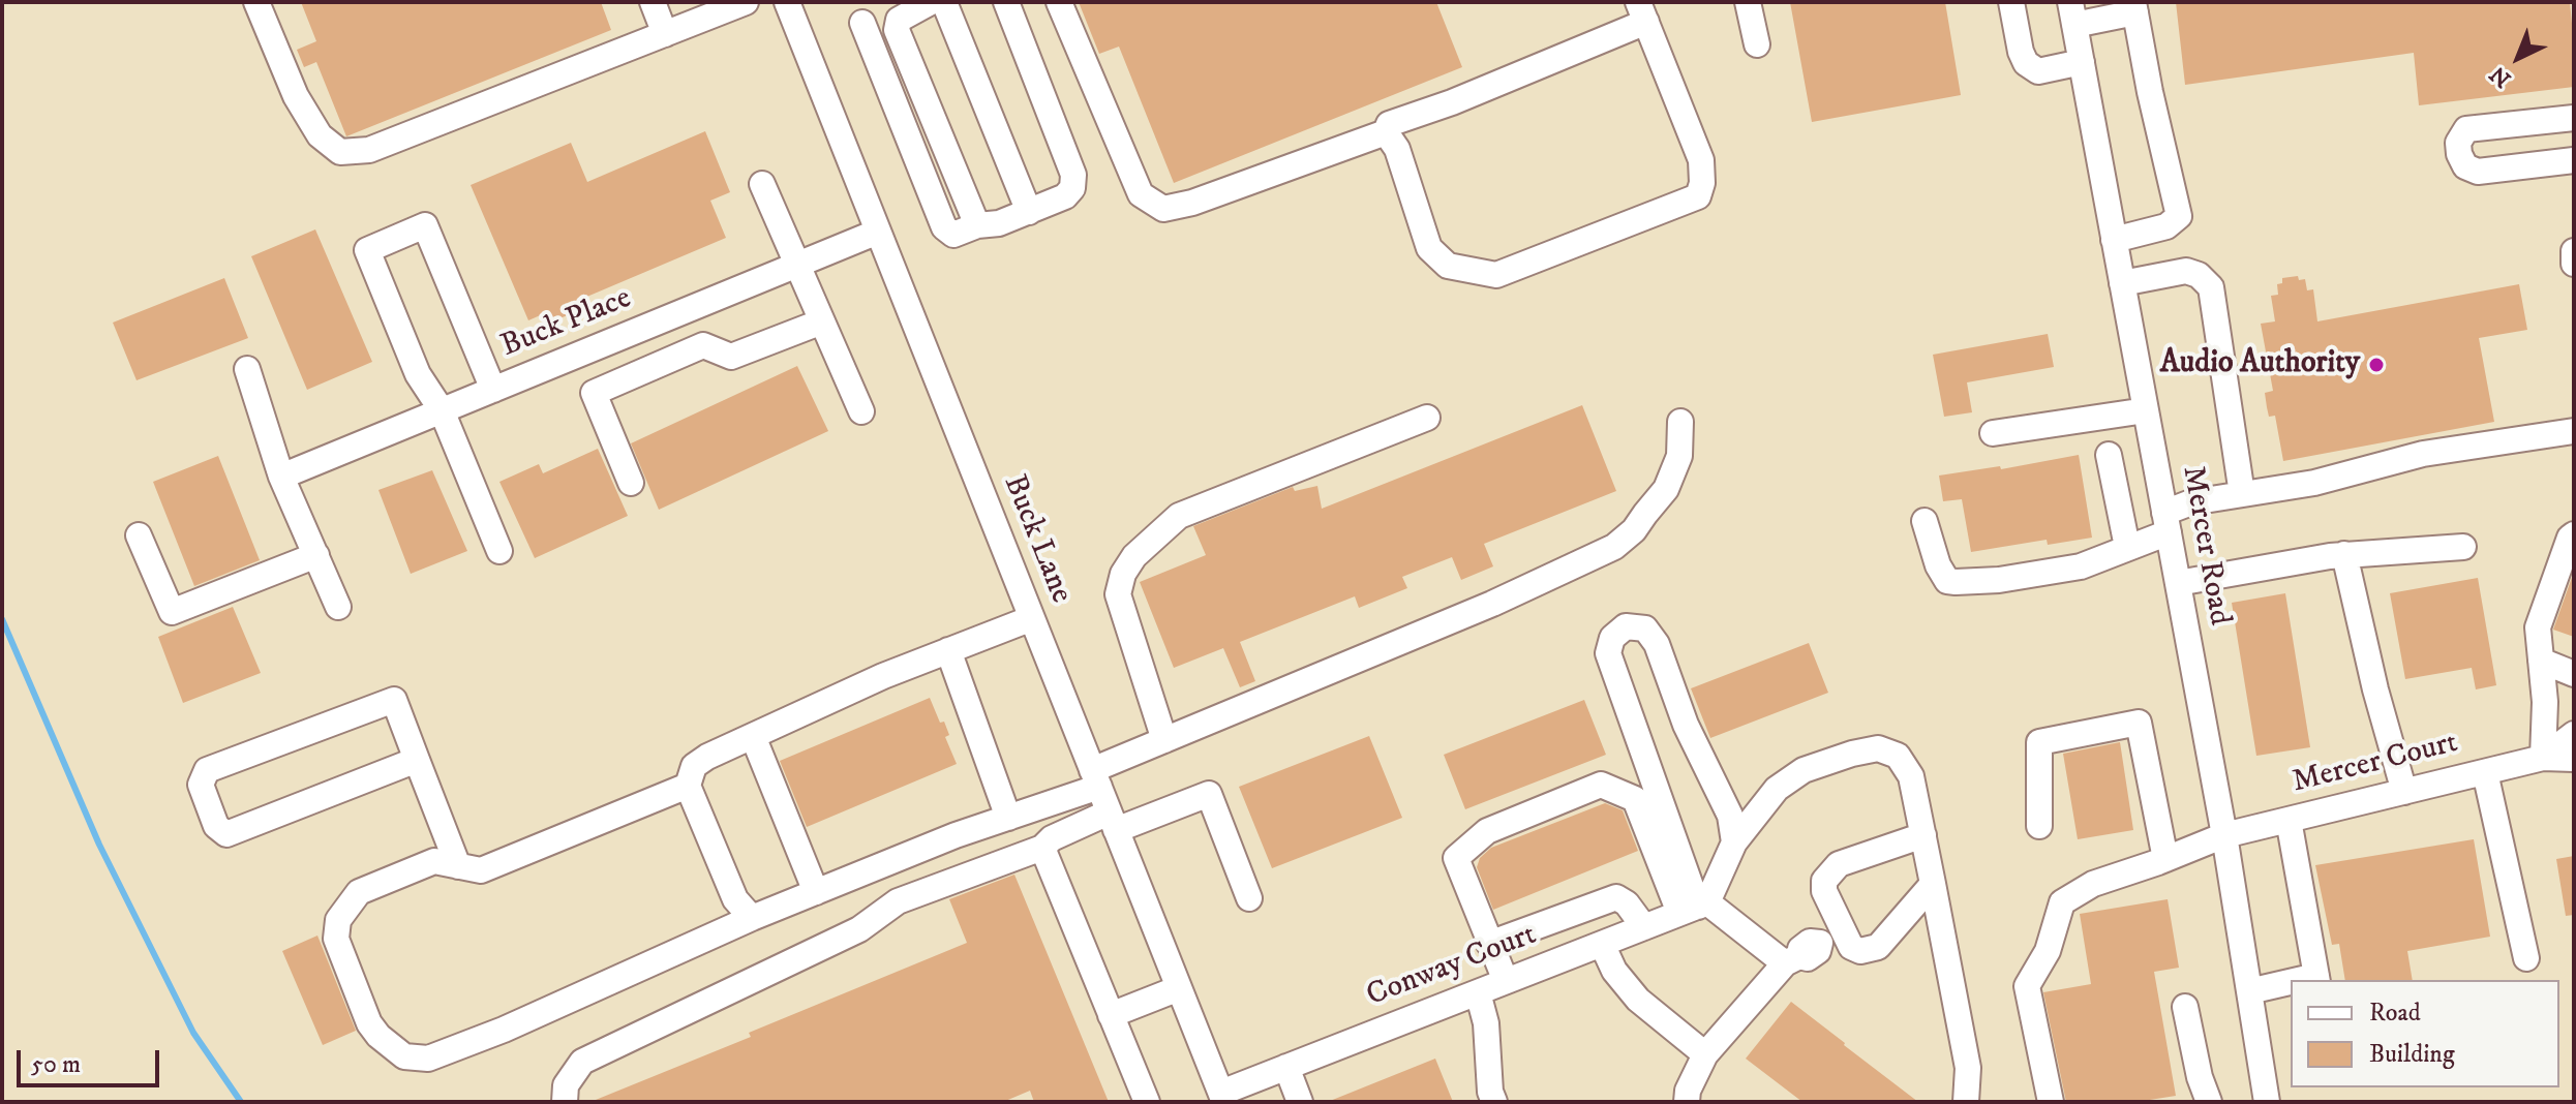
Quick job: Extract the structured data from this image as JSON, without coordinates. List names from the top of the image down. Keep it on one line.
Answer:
{"streets":{"street":["Buck Place","Buck Lane","Mercer Road","Mercer Court","Conway Court"]},"crossings":[["Buck Place","Buck Lane"],["Buck Lane","Conway Court"],["Mercer Road","Mercer Court"]],"places":["Audio Authority"],"legend":["Road","Building"],"scale_bar":"50 m","north":"bottom left"}
